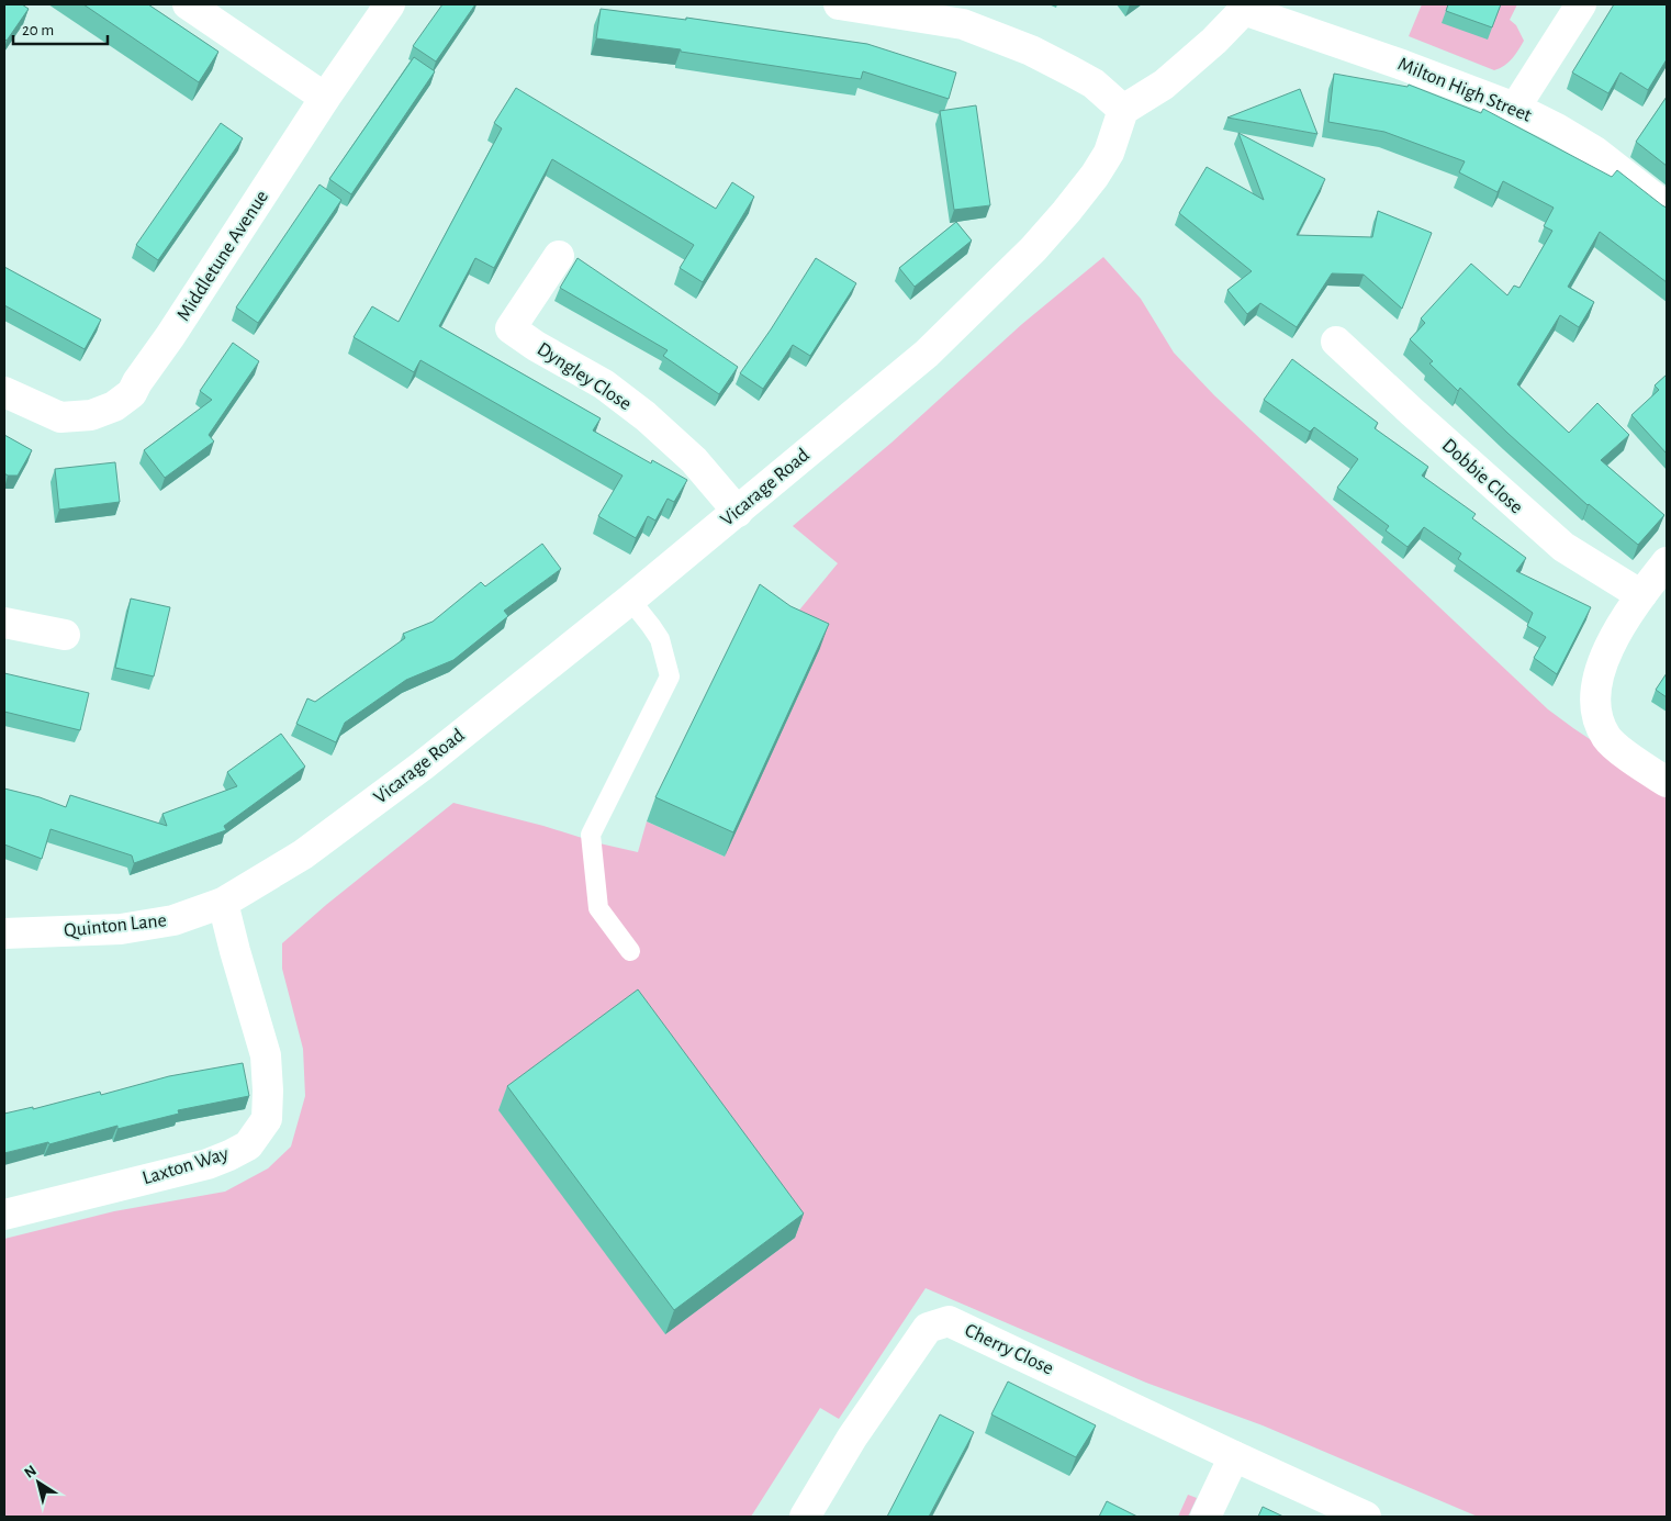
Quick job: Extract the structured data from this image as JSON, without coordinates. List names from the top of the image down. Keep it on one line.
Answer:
{"streets":{"street":["Milton High Street","Middletune Avenue","Dyngley Close","Dobbie Close","Vicarage Road","Quinton Lane","Laxton Way","Cherry Close"]},"crossings":[["Dyngley Close","Vicarage Road"],["Vicarage Road","Quinton Lane"],["Vicarage Road","Laxton Way"],["Quinton Lane","Laxton Way"]],"scale_bar":"20 m","north":"top left"}
